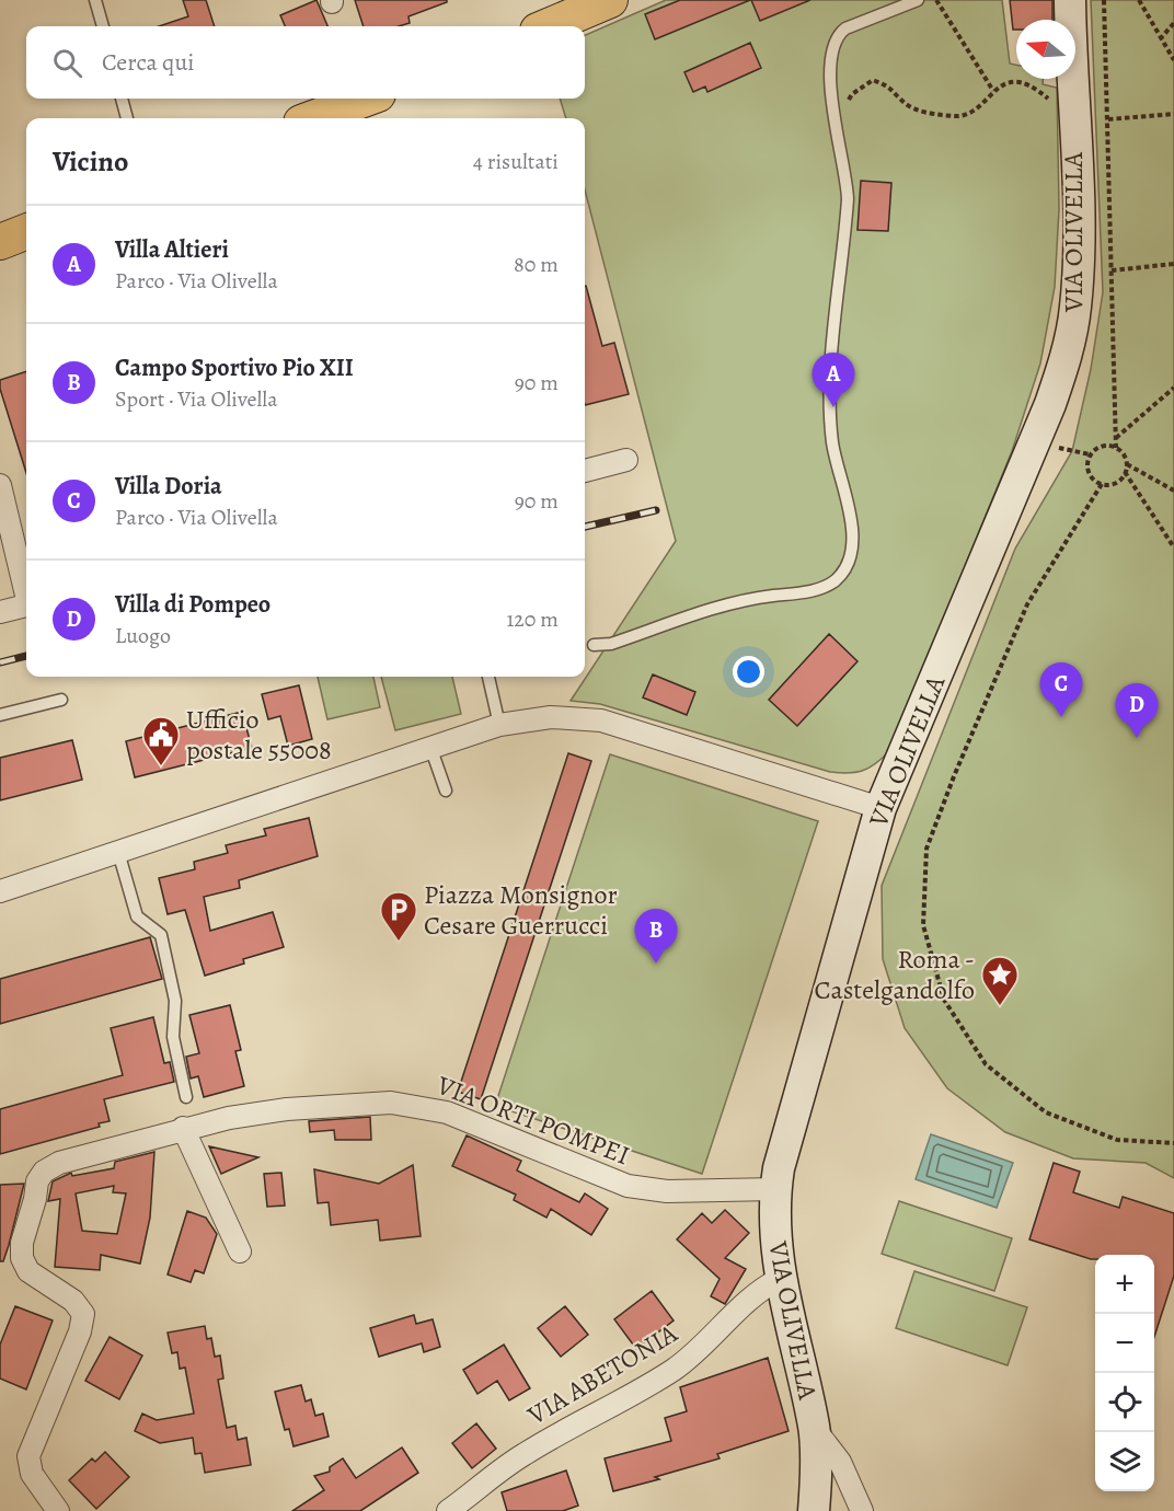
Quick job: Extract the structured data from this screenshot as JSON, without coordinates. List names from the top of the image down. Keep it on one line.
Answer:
{"streets":{"main road":["VIA OLIVELLA"],"street":["VIA ORTI POMPEI","VIA ABETONIA"]},"crossings":[["VIA OLIVELLA","VIA ORTI POMPEI"],["VIA OLIVELLA","VIA ABETONIA"]],"places":{"public building":["Ufficio postale 55008"],"parking":["Piazza Monsignor Cesare Guerrucci"],"place":["Roma - Castelgandolfo"]},"north":"left","page":{"search":"Cerca qui","heading":["Vicino","4 risultati"],"list":[{"mark":"A","name":"Villa Altieri","note":"Parco · Via Olivella","value":"80 m"},{"mark":"B","name":"Campo Sportivo Pio XII","note":"Sport · Via Olivella","value":"90 m"},{"mark":"C","name":"Villa Doria","note":"Parco · Via Olivella","value":"90 m"},{"mark":"D","name":"Villa di Pompeo","note":"Luogo","value":"120 m"}],"pins":["A","C","D","B"],"map_buttons":["+","−"]}}
